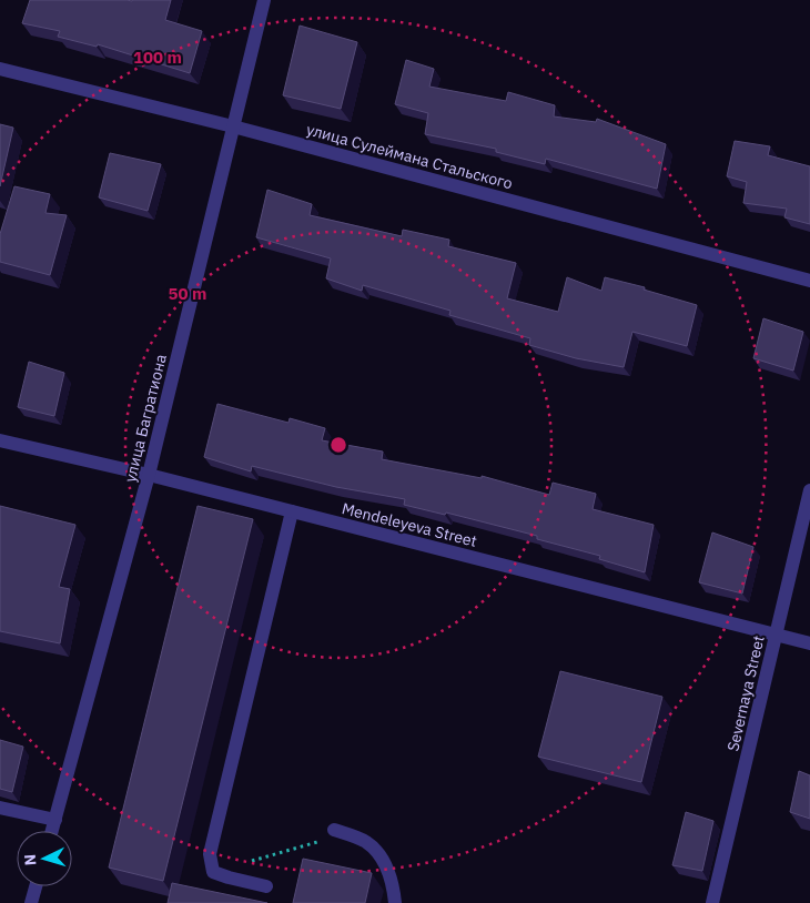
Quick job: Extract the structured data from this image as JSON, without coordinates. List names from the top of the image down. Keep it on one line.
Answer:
{"streets":{"street":["улица Сулеймана Стальского","улица Багратиона","Mendeleyeva Street","Severnaya Street"]},"crossings":[["улица Сулеймана Стальского","улица Багратиона"],["улица Багратиона","Mendeleyeva Street"],["Mendeleyeva Street","Severnaya Street"]],"north":"left","rings":["100 m","50 m"]}
